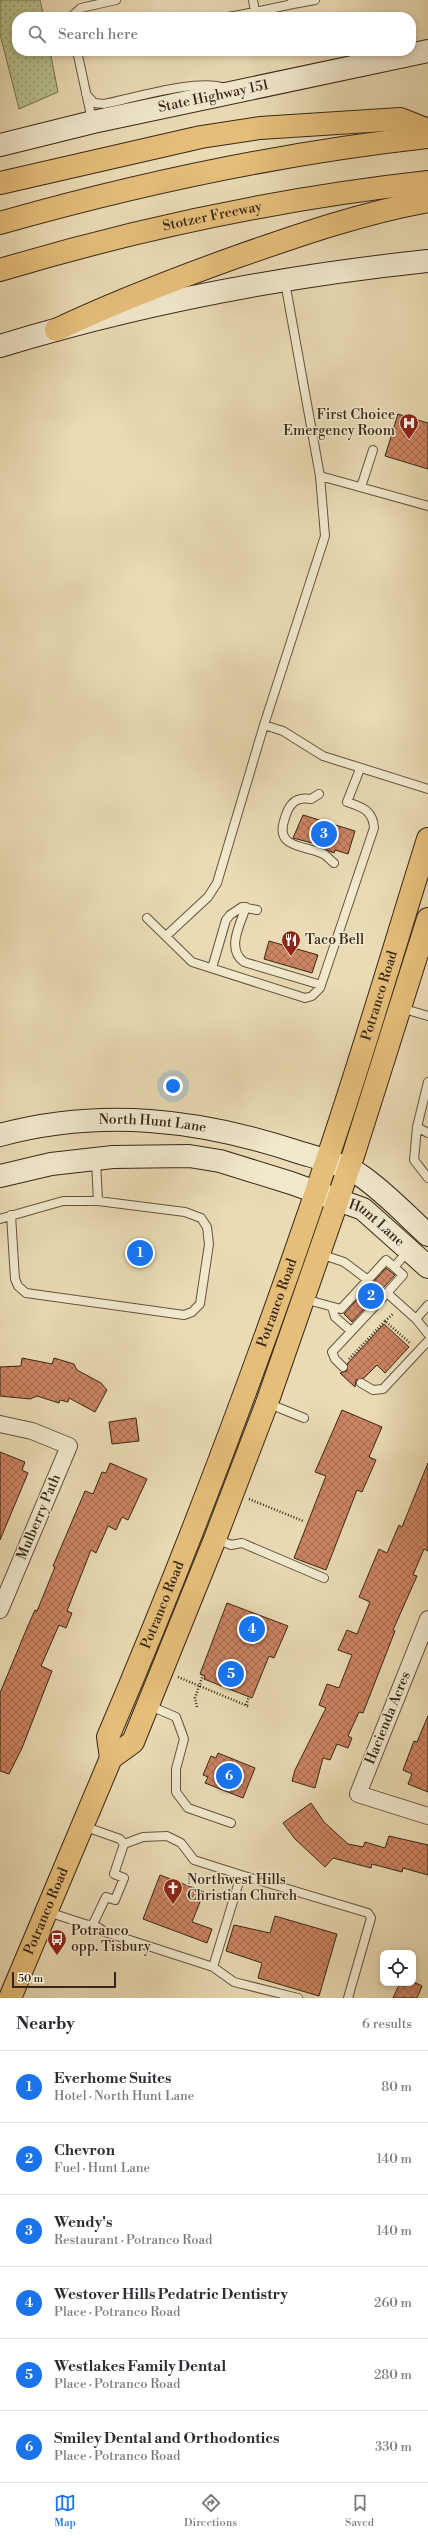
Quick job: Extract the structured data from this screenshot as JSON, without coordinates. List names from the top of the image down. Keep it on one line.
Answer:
{"streets":{"main road":["State Highway 151","Stotzer Freeway","Potranco Road","North Hunt Lane","Hunt Lane"],"street":["Mulberry Path","Hacienda Acres"]},"crossings":[["Potranco Road","North Hunt Lane"],["Potranco Road","Hunt Lane"],["North Hunt Lane","Hunt Lane"]],"places":{"hospital":["First Choice Emergency Room"],"restaurant":["Taco Bell"],"church":["Northwest Hills Christian Church"],"bus stop":["Potranco opp. Tisbury"]},"scale_bar":"50 m","page":{"search":"Search here","pins":["3","1","2","4","5","6"],"scale":"50 m","heading":["Nearby","6 results"],"list":[{"mark":"1","name":"Everhome Suites","note":"Hotel · North Hunt Lane","value":"80 m"},{"mark":"2","name":"Chevron","note":"Fuel · Hunt Lane","value":"140 m"},{"mark":"3","name":"Wendy's","note":"Restaurant · Potranco Road","value":"140 m"},{"mark":"4","name":"Westover Hills Pedatric Dentistry","note":"Place · Potranco Road","value":"260 m"},{"mark":"5","name":"Westlakes Family Dental","note":"Place · Potranco Road","value":"280 m"},{"mark":"6","name":"Smiley Dental and Orthodontics","note":"Place · Potranco Road","value":"330 m"}],"nav":["Map","Directions","Saved"]}}
